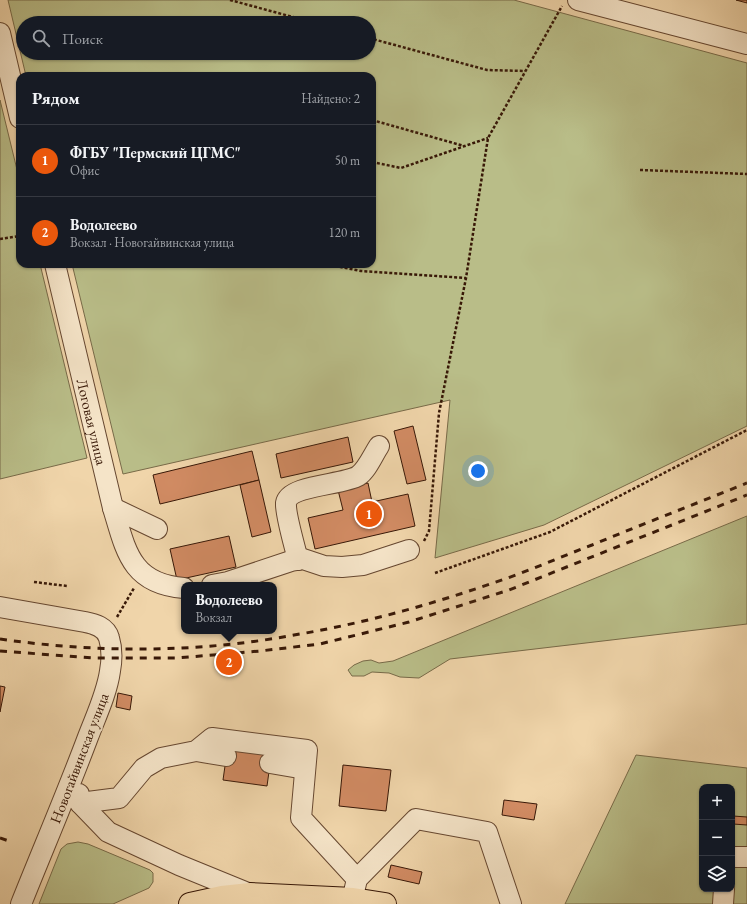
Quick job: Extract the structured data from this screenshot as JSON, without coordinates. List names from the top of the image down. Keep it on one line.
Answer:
{"streets":{"street":["Логовая улица","Новогайвинская улица"]},"page":{"search":"Поиск","heading":["Рядом","Найдено: 2"],"list":[{"mark":"1","name":"ФГБУ \"Пермский ЦГМС\"","note":"Офис","value":"50 m"},{"mark":"2","name":"Водолеево","note":"Вокзал · Новогайвинская улица","value":"120 m"}],"pins":["1","2"],"popup":["Водолеево","Вокзал"],"map_buttons":["+","−"]}}
